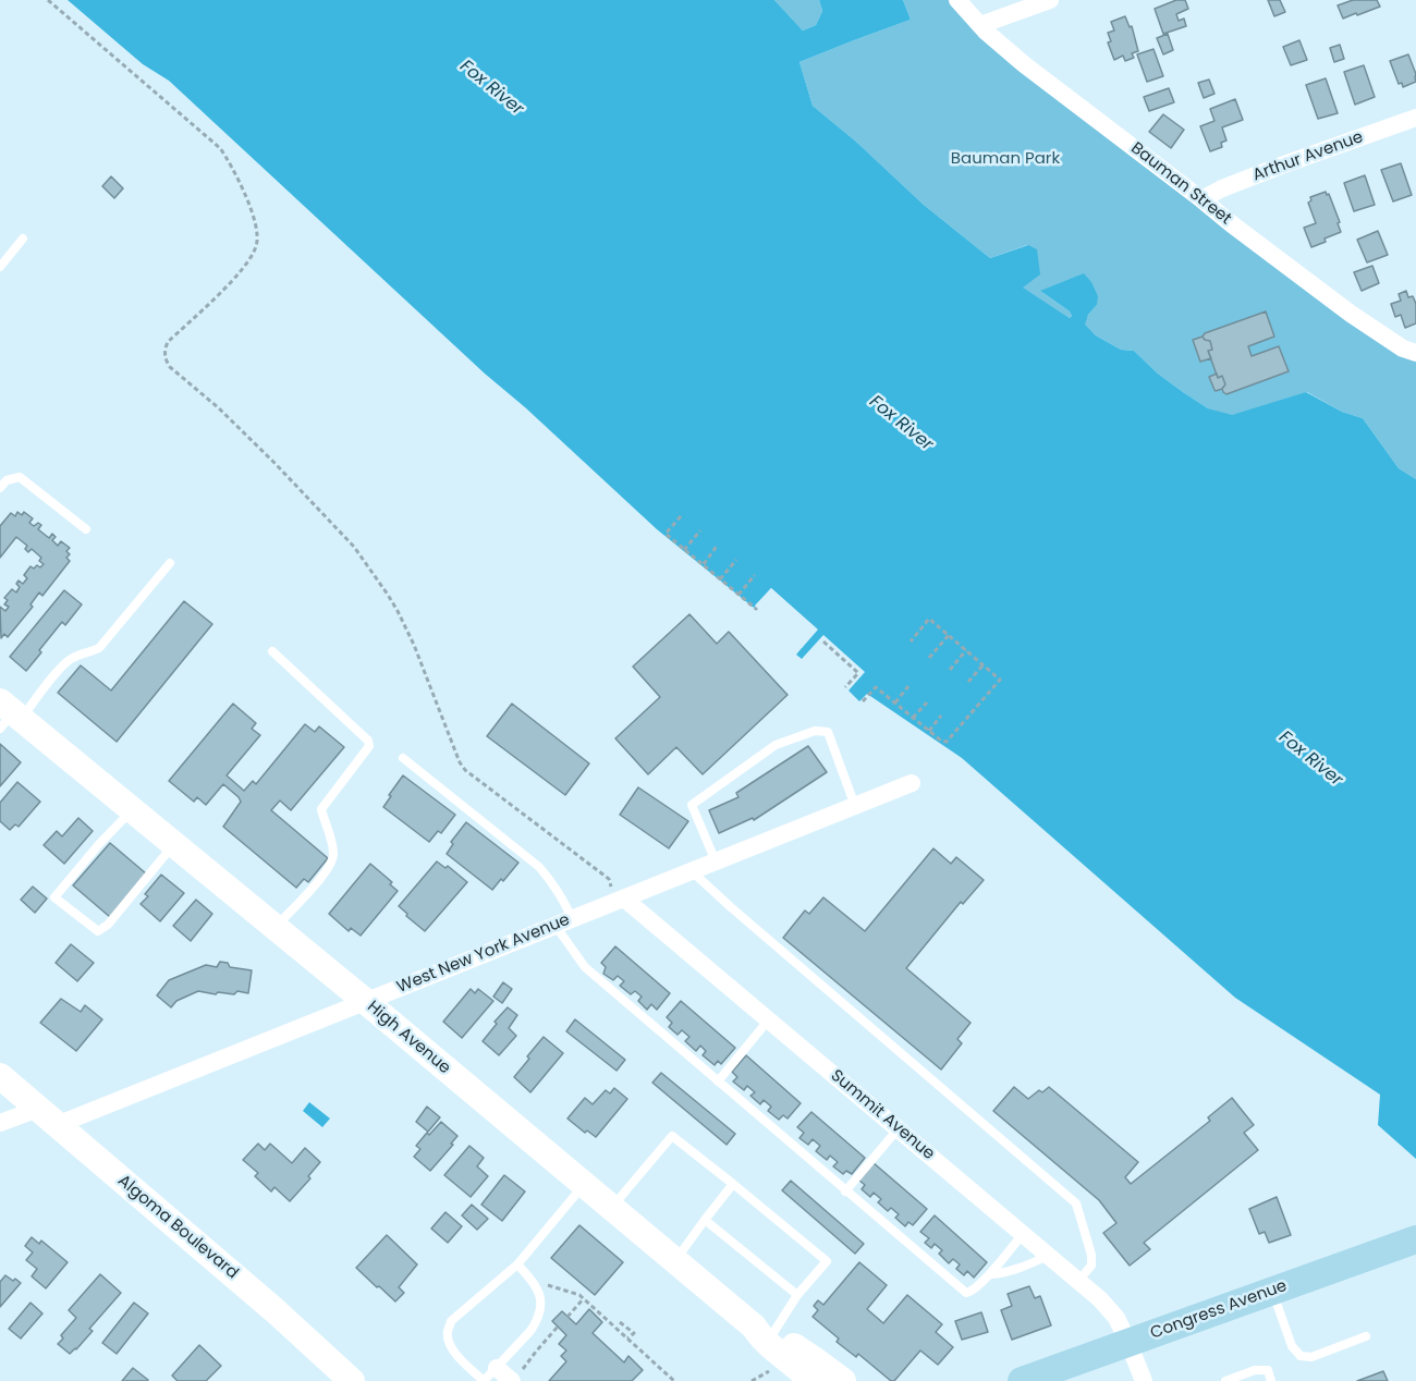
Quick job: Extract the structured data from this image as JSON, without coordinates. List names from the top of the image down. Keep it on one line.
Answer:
{"streets":{"main road":["High Avenue","Algoma Boulevard","Congress Avenue"],"street":["Arthur Avenue","Bauman Street","West New York Avenue","Summit Avenue"]},"crossings":[["Arthur Avenue","Bauman Street"],["West New York Avenue","High Avenue"],["West New York Avenue","Summit Avenue"],["West New York Avenue","Algoma Boulevard"],["Summit Avenue","Congress Avenue"]],"water":["Fox River"],"parks":["Bauman Park"]}
